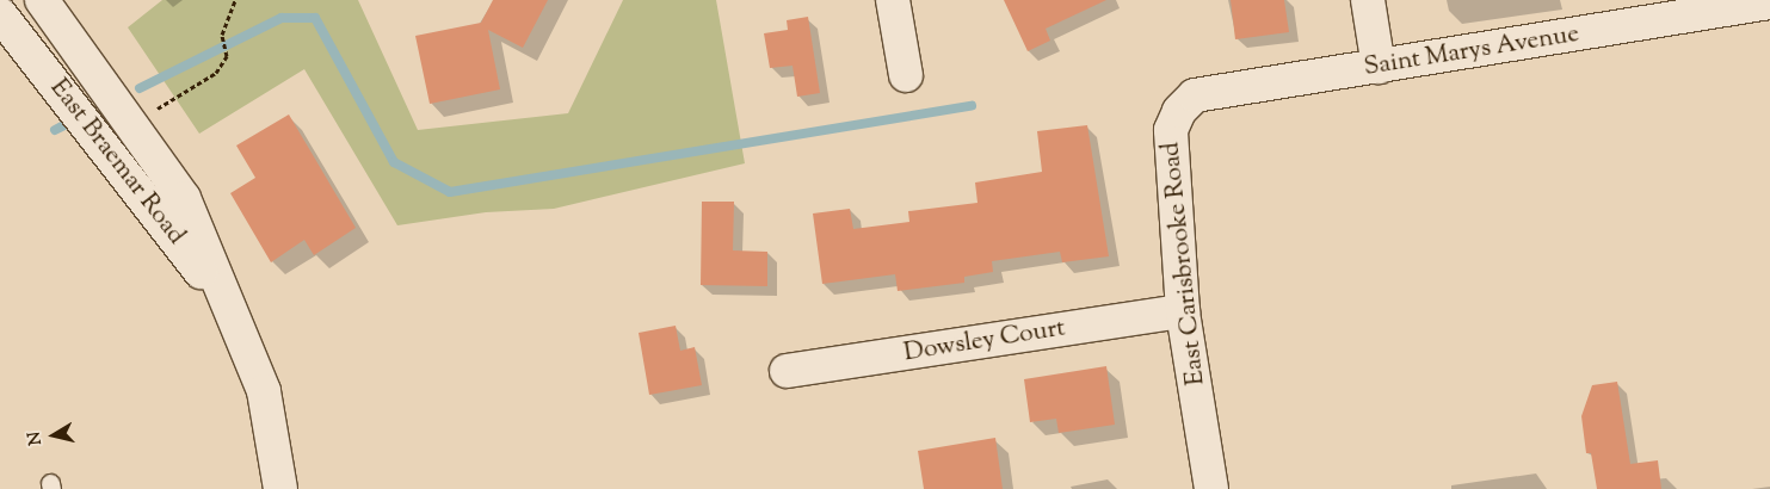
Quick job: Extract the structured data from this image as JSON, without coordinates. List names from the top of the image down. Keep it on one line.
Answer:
{"streets":{"street":["Saint Marys Avenue","East Braemar Road","East Carisbrooke Road","Dowsley Court"]},"crossings":[["Saint Marys Avenue","East Carisbrooke Road"],["East Carisbrooke Road","Dowsley Court"]],"north":"left"}
